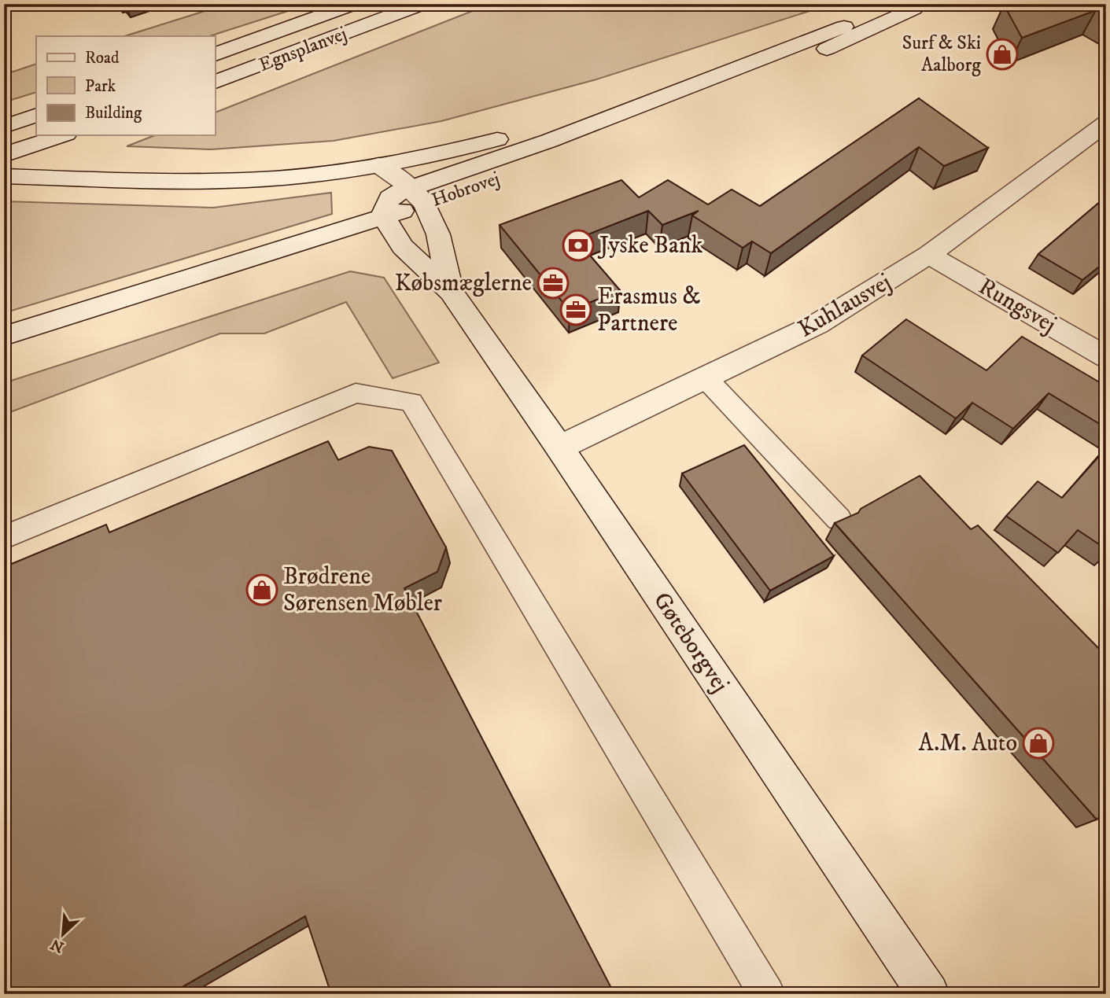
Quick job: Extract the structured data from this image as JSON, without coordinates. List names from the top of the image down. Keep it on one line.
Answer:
{"streets":{"main road":["Egnsplanvej","Hobrovej","Kuhlausvej","Rungsvej","Gøteborgvej"]},"crossings":[["Hobrovej","Gøteborgvej"],["Kuhlausvej","Rungsvej"],["Kuhlausvej","Gøteborgvej"]],"places":{"shop":["Surf & Ski Aalborg","Brødrene Sørensen Møbler","A.M. Auto"],"bank":["Jyske Bank"],"office":["Købsmæglerne","Erasmus & Partnere"]},"legend":["Road","Park","Building"],"north":"bottom left"}
